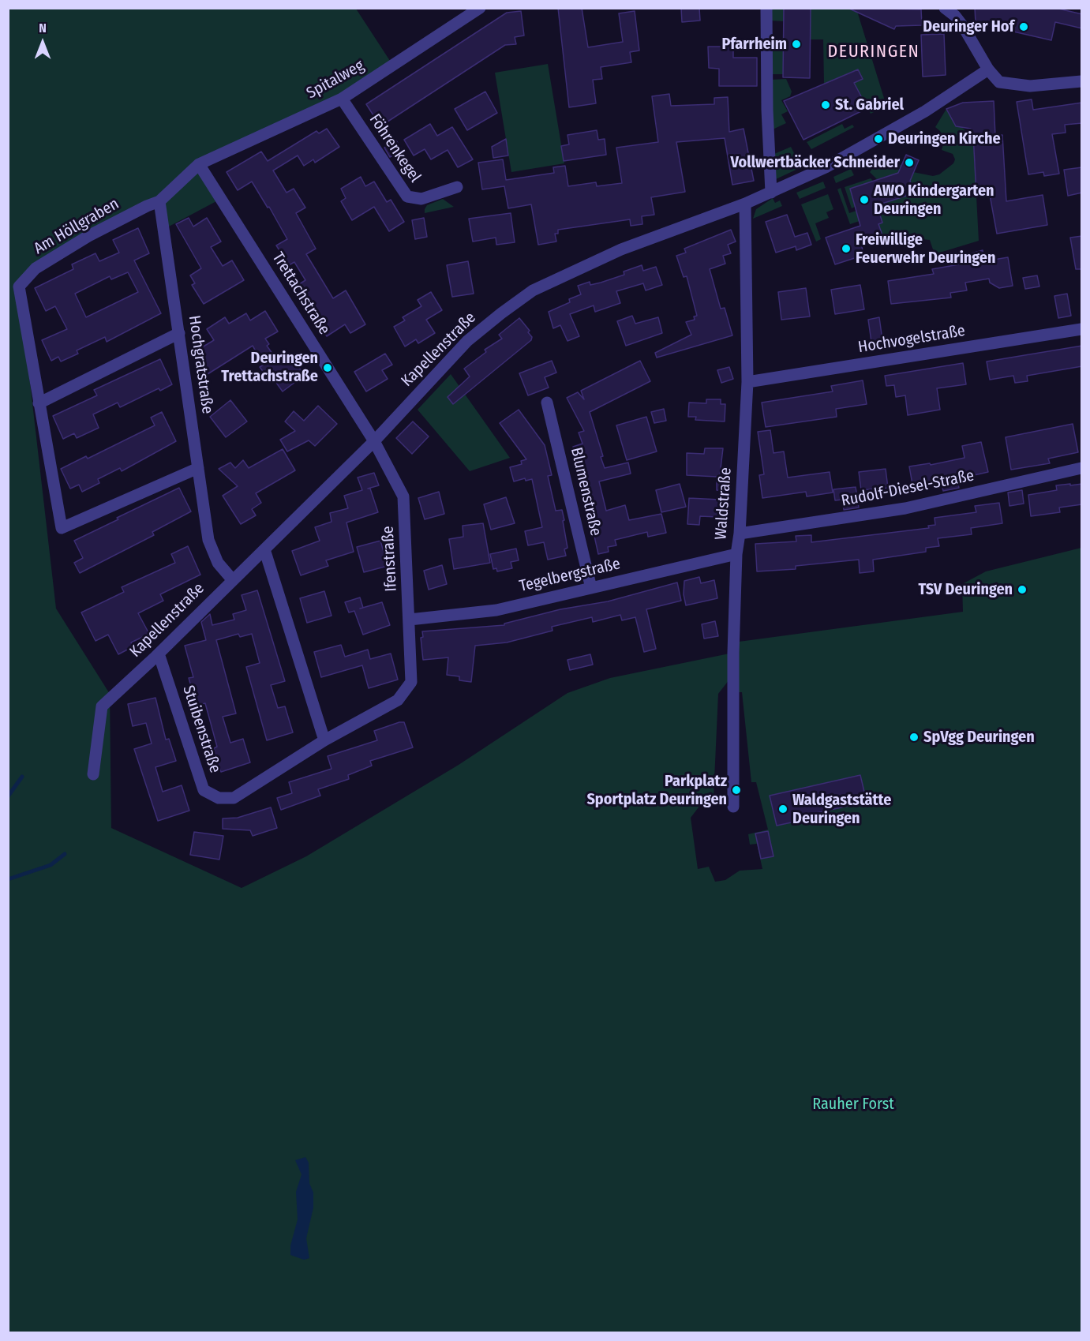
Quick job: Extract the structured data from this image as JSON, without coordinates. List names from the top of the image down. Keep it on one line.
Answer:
{"streets":{"street":["Spitalweg","Föhrenkegel","Am Höllgraben","Trettachstraße","Hochvogelstraße","Kapellenstraße","Hochgratstraße","Rudolf-Diesel-Straße","Blumenstraße","Waldstraße","Ifenstraße","Tegelbergstraße","Stuibenstraße"]},"crossings":[["Spitalweg","Föhrenkegel"],["Spitalweg","Trettachstraße"],["Am Höllgraben","Hochgratstraße"],["Trettachstraße","Kapellenstraße"],["Trettachstraße","Ifenstraße"],["Hochvogelstraße","Waldstraße"],["Kapellenstraße","Hochgratstraße"],["Kapellenstraße","Waldstraße"],["Kapellenstraße","Ifenstraße"],["Kapellenstraße","Stuibenstraße"],["Rudolf-Diesel-Straße","Waldstraße"],["Blumenstraße","Tegelbergstraße"],["Waldstraße","Tegelbergstraße"],["Ifenstraße","Tegelbergstraße"],["Ifenstraße","Stuibenstraße"]],"districts":["DEURINGEN"],"parks":["Rauher Forst"],"places":["Deuringer Hof","Pfarrheim","St. Gabriel","Deuringen Kirche","Vollwertbäcker Schneider","AWO Kindergarten Deuringen","Freiwillige Feuerwehr Deuringen","Deuringen Trettachstraße","TSV Deuringen","SpVgg Deuringen","Parkplatz Sportplatz Deuringen","Waldgaststätte Deuringen"],"north":"top"}
